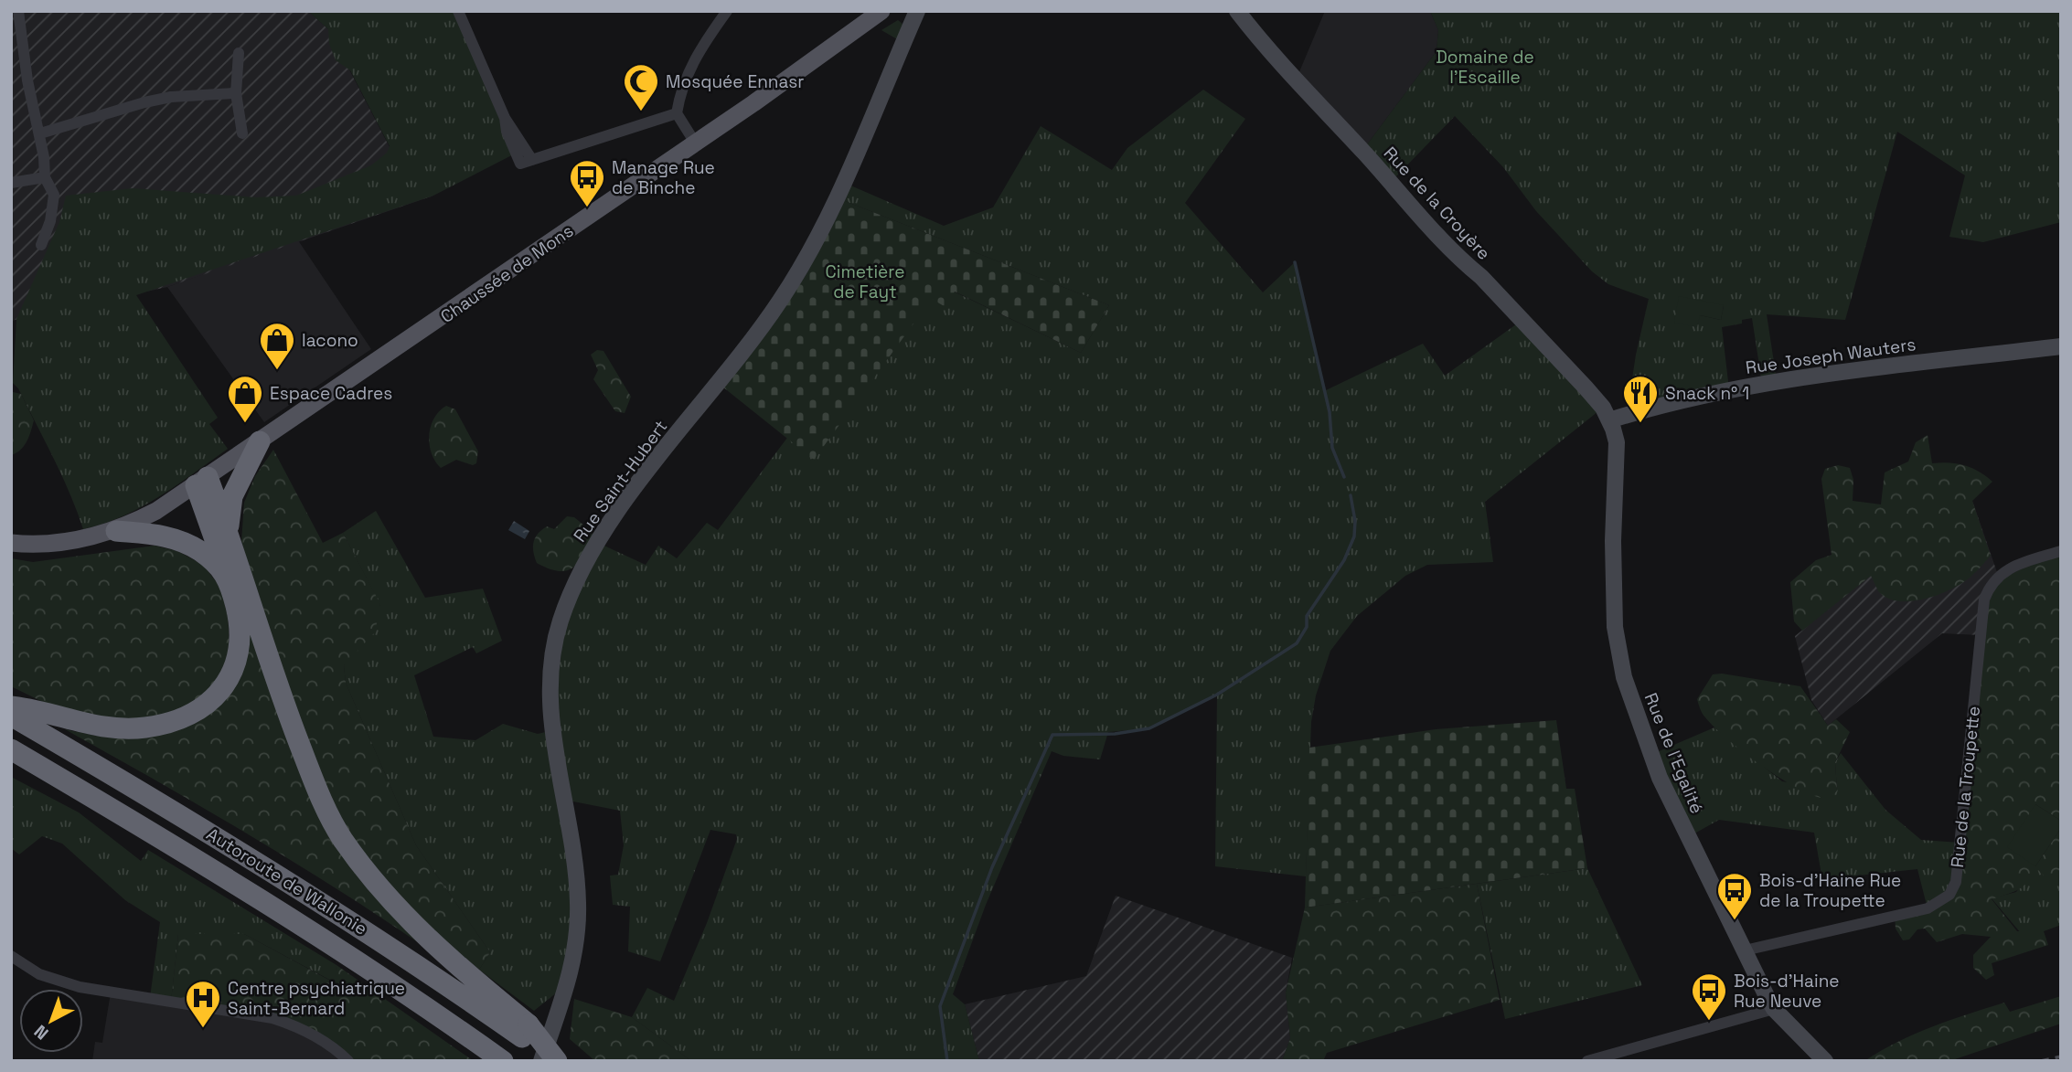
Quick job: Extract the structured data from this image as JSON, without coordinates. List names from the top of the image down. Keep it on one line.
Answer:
{"streets":{"highway":["Autoroute de Wallonie"],"main road":["Chaussée de Mons"],"street":["Rue de la Croyère","Rue Joseph Wauters","Rue Saint-Hubert","Rue de l'Egalité","Rue de la Troupette"]},"crossings":[["Rue de la Croyère","Rue Joseph Wauters"],["Rue de la Croyère","Rue de l'Egalité"],["Rue Joseph Wauters","Rue de l'Egalité"],["Rue de l'Egalité","Rue de la Troupette"]],"parks":["Domaine de l'Escaille","Cimetière de Fayt"],"places":{"mosque":["Mosquée Ennasr"],"bus stop":["Manage Rue de Binche","Bois-d'Haine Rue de la Troupette","Bois-d'Haine Rue Neuve"],"shop":["Iacono","Espace Cadres"],"restaurant":["Snack n° 1"],"hospital":["Centre psychiatrique Saint-Bernard"]},"north":"bottom left"}
